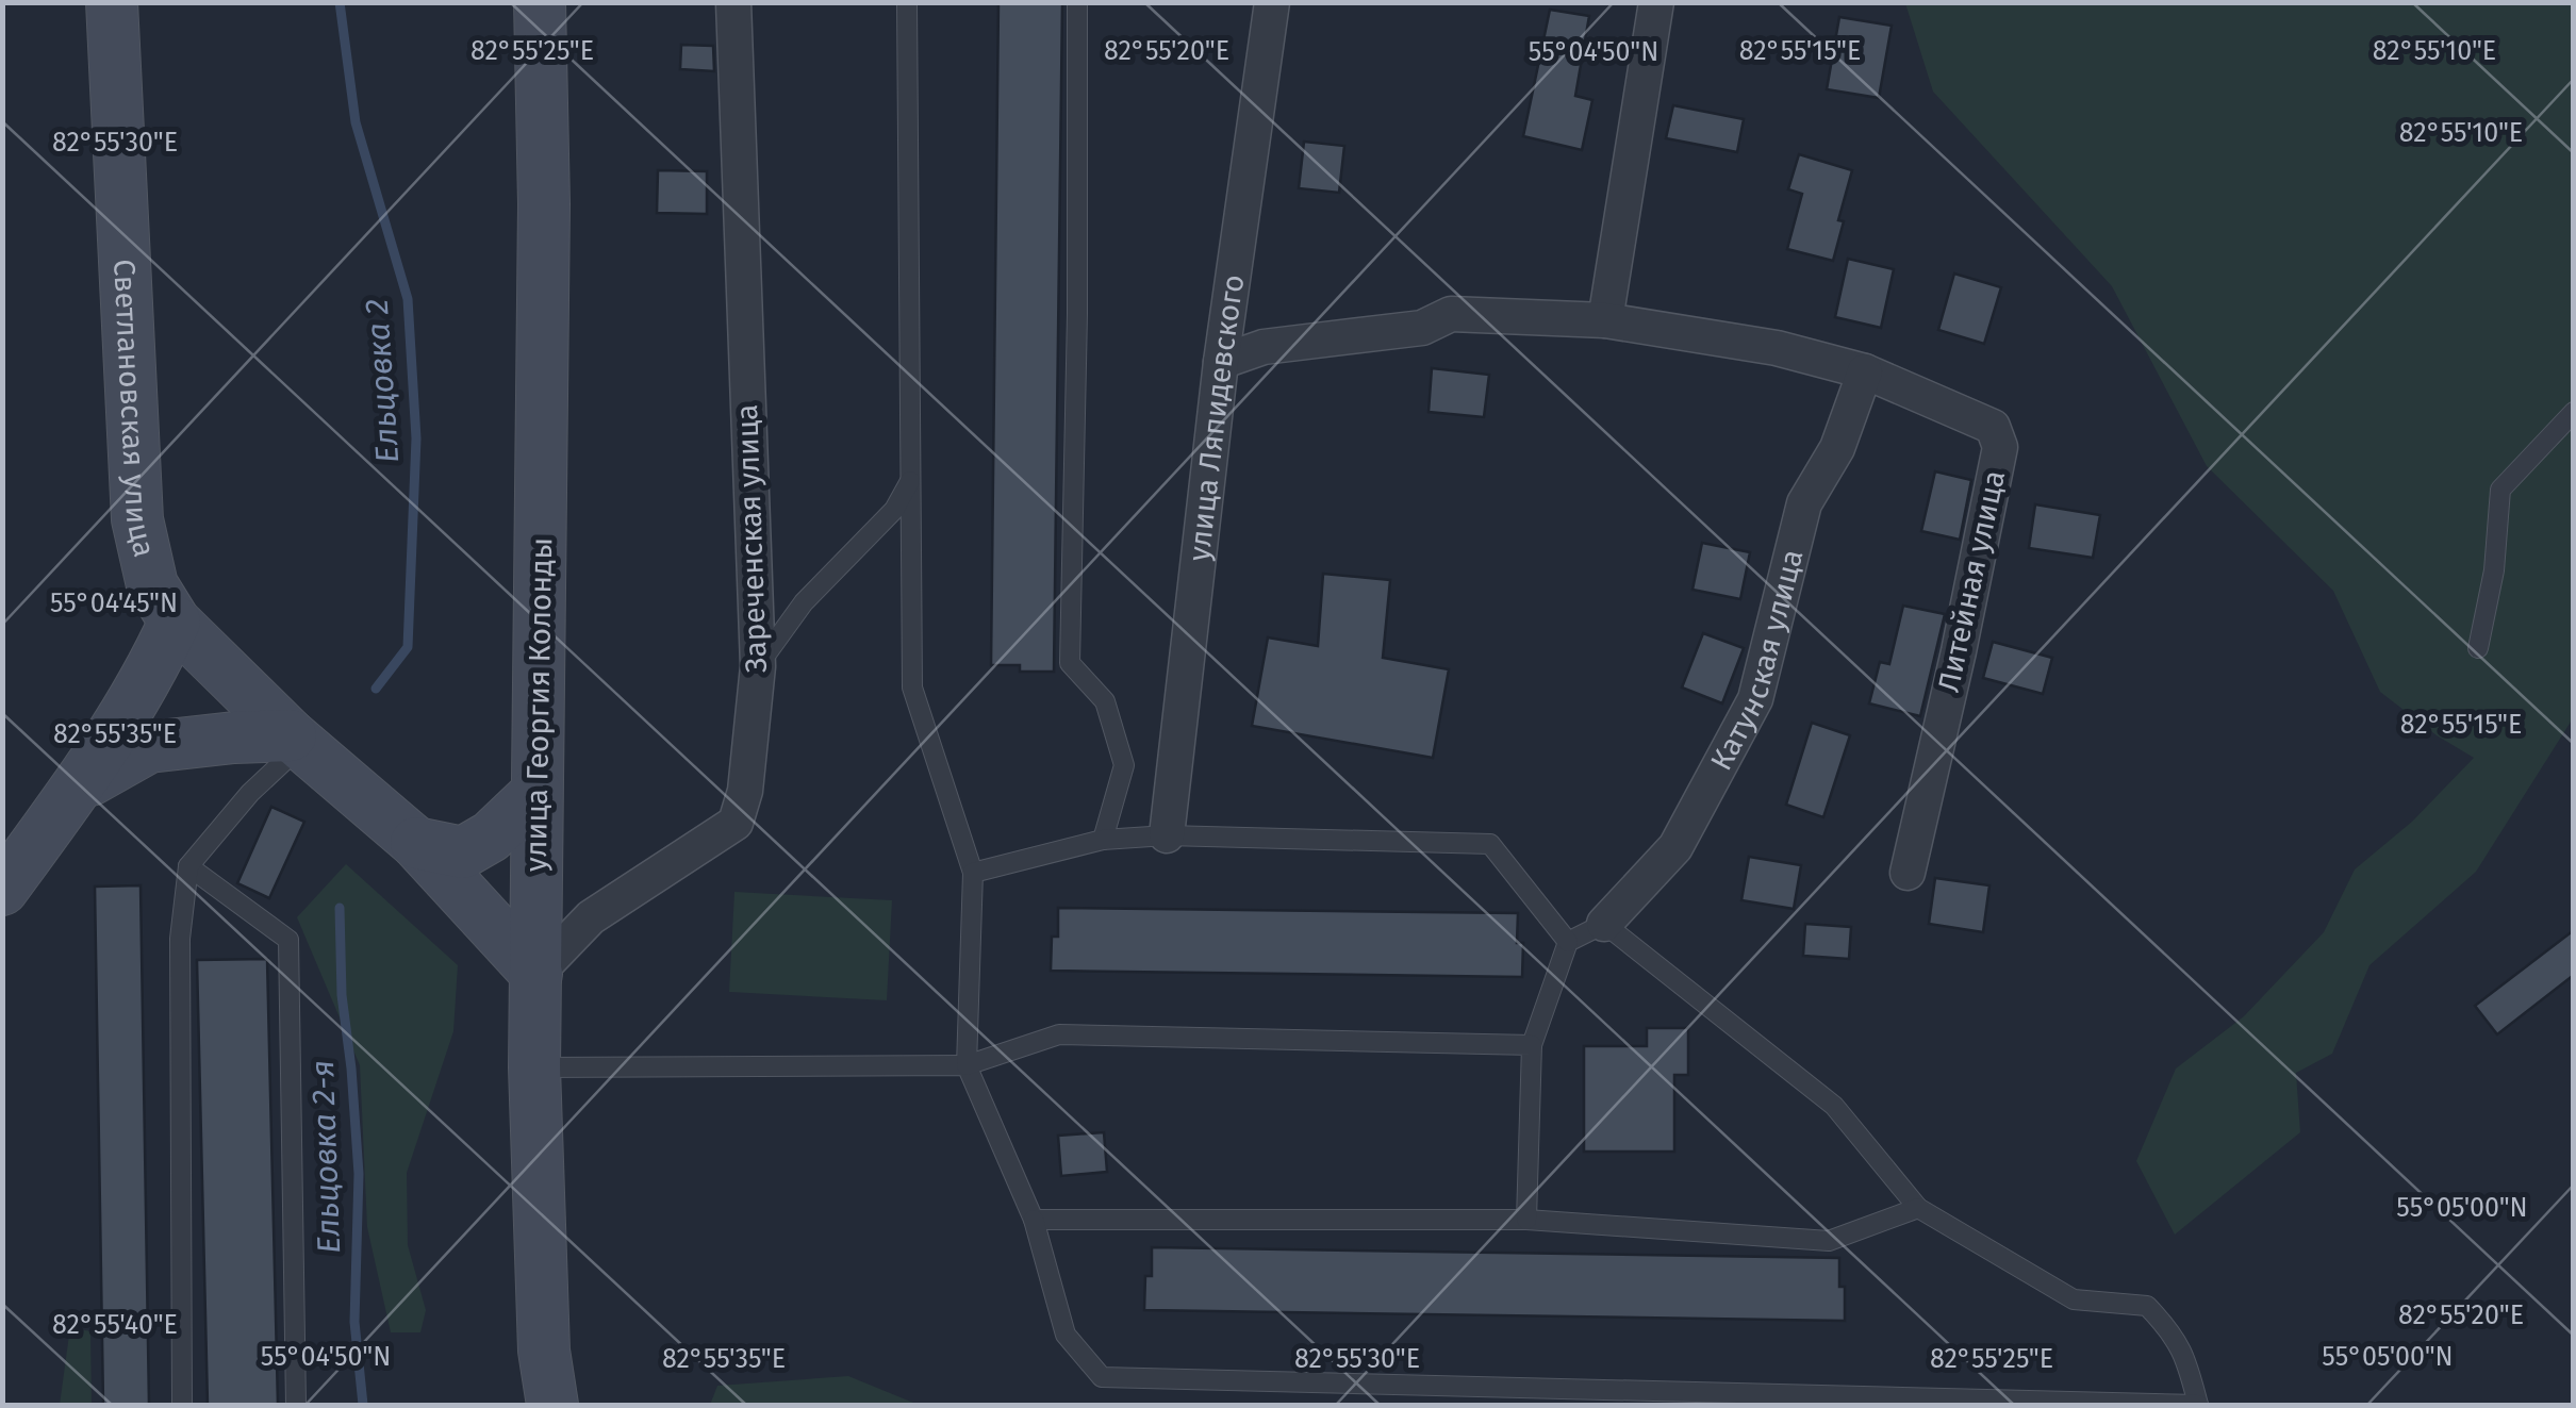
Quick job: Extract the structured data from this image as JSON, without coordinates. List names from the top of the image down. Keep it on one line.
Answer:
{"streets":{"street":["Светлановская улица","улица Ляпидевского","Зареченская улица","Литейная улица","Катунская улица","улица Георгия Колонды"]},"crossings":[["Светлановская улица","Зареченская улица"],["Светлановская улица","улица Георгия Колонды"],["Зареченская улица","улица Георгия Колонды"],["Литейная улица","Катунская улица"]],"water":["Ельцовка 2","Ельцовка 2-я"],"coordinates":["82°55'15\"E","82°55'10\"E","82°55'25\"E","82°55'20\"E","55°04'50\"N","82°55'30\"E","55°04'45\"N","82°55'35\"E","55°05'00\"N","82°55'40\"E"]}
